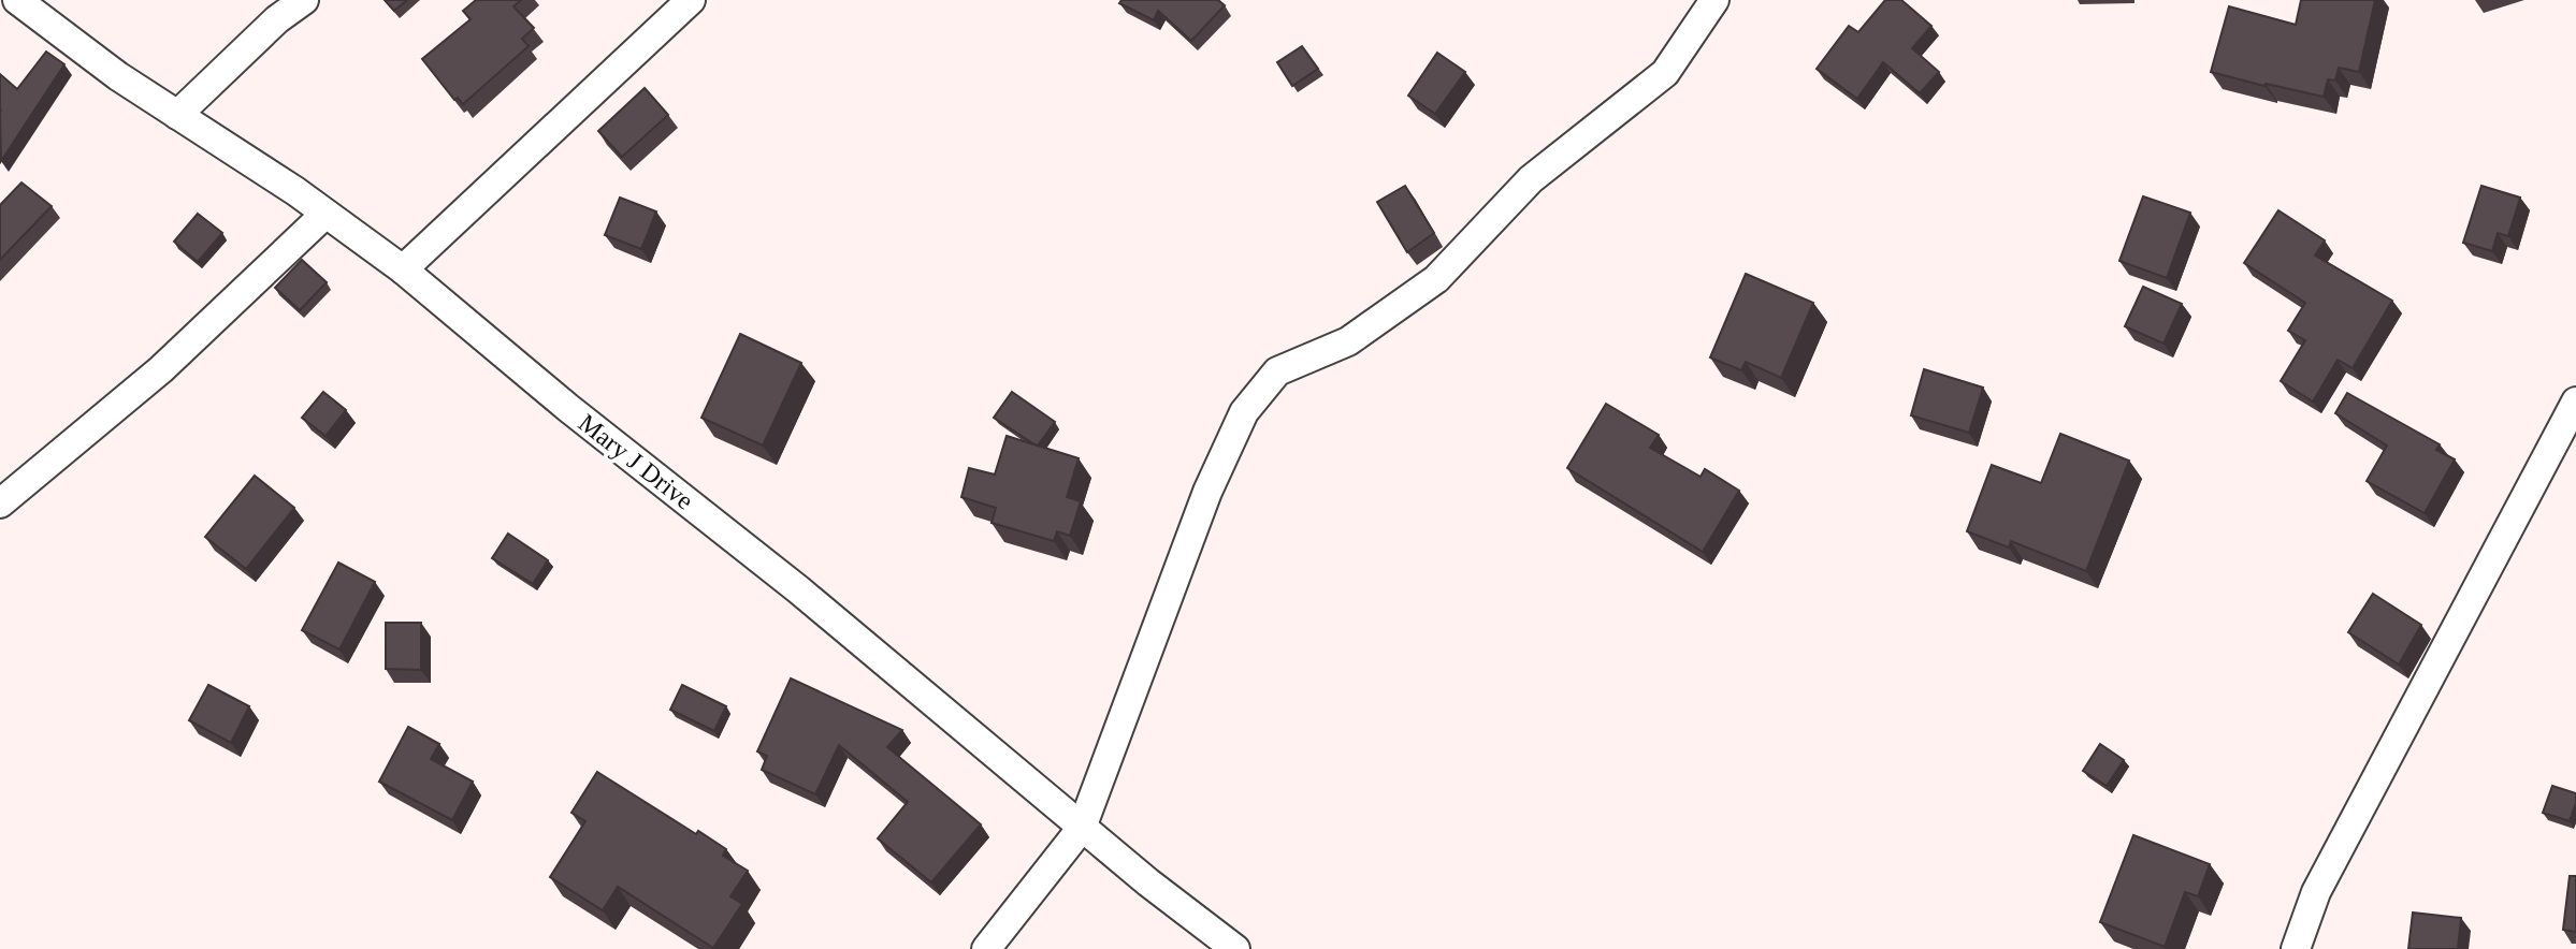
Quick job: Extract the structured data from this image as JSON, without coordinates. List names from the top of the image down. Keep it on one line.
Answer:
{"streets":{"street":["Mary J Drive"]}}
